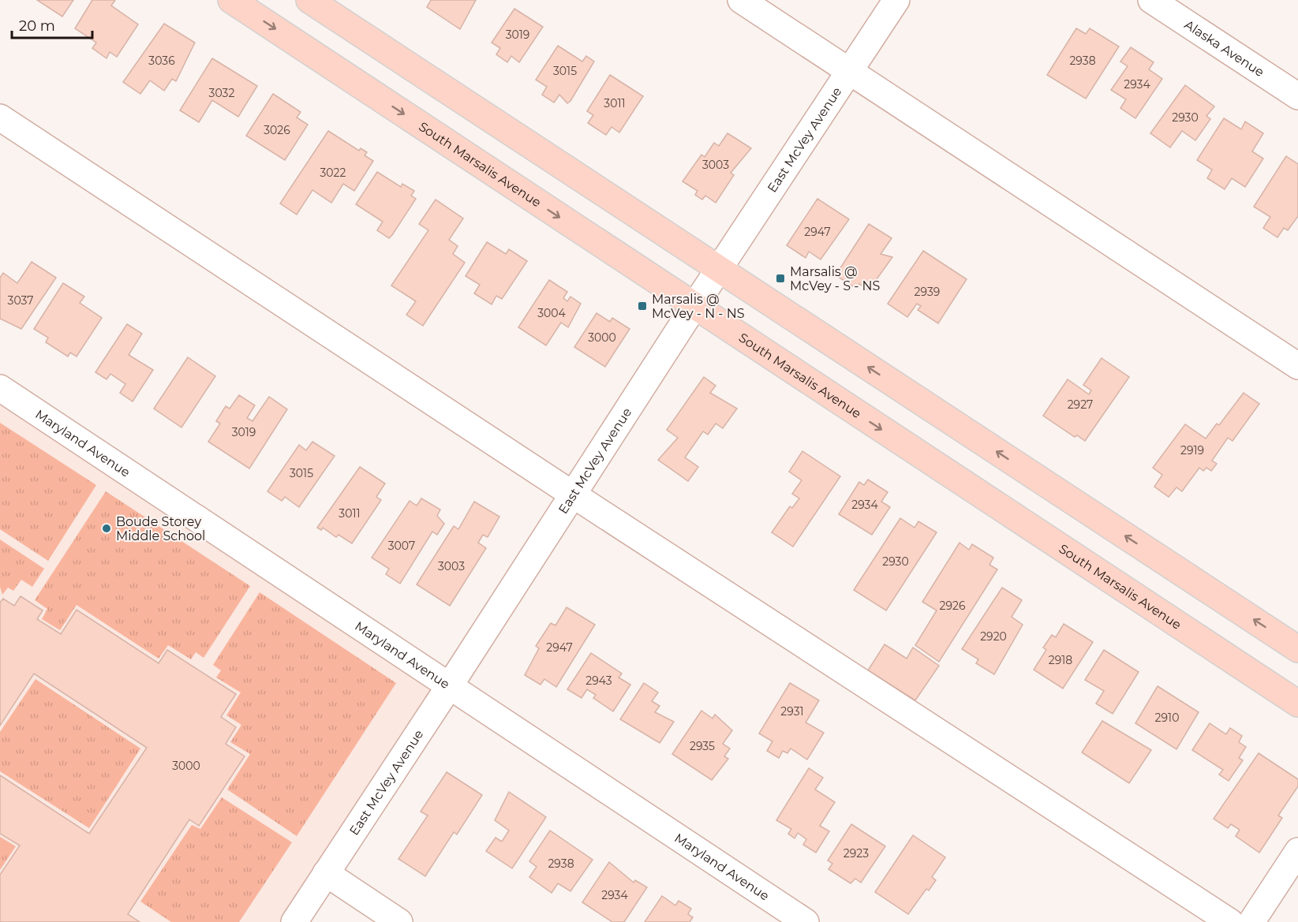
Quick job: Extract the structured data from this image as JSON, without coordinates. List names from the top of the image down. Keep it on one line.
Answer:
{"streets":{"main road":["South Marsalis Avenue"],"street":["Alaska Avenue","East McVey Avenue","Maryland Avenue"]},"crossings":[["East McVey Avenue","South Marsalis Avenue"],["East McVey Avenue","Maryland Avenue"]],"places":{"transit":["Marsalis @ McVey - S - NS","Marsalis @ McVey - N - NS"],"other":["Boude Storey Middle School"]},"house_numbers":["3019","3036","2938","3015","2934","3032","3011","2930","3026","3003","3022","2947","2939","3037","3004","3000","2927","3019","2919","3015","2934","3011","3007","2930","3003","2926","2920","2947","2918","2943","2931","2910","2935","3000","2923","2938","2934"],"scale_bar":"20 m"}
